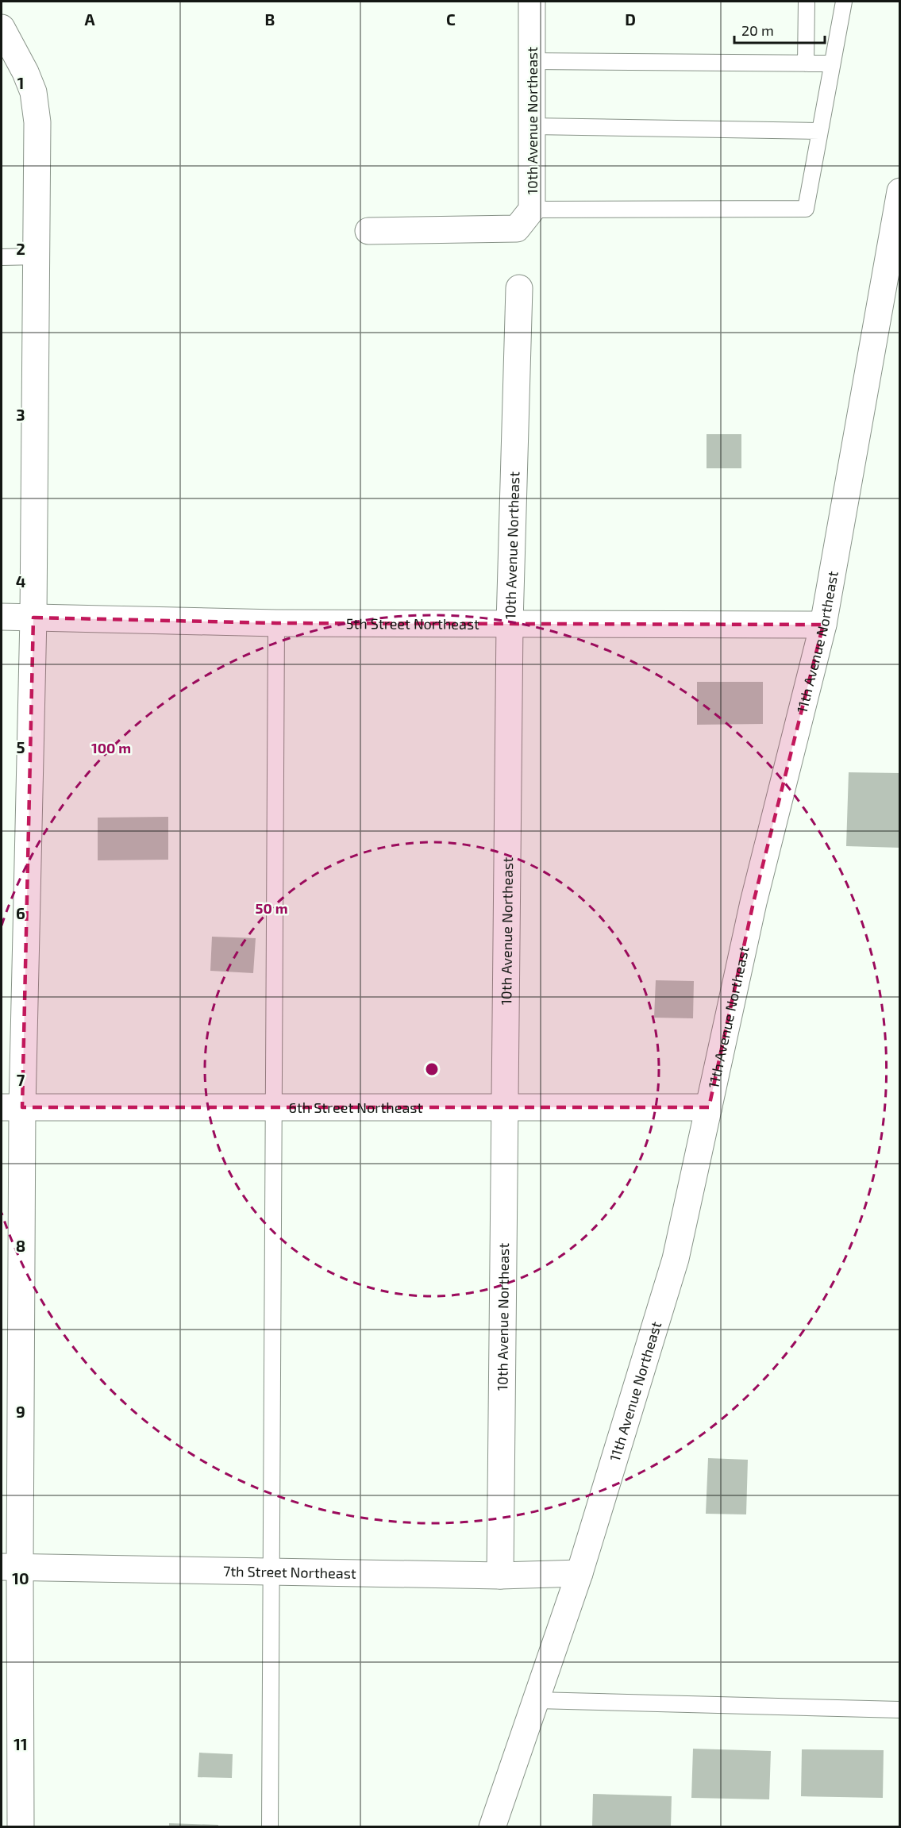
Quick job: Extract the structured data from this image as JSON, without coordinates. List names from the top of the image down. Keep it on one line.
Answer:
{"streets":{"street":["10th Avenue Northeast","5th Street Northeast","11th Avenue Northeast","6th Street Northeast","7th Street Northeast"]},"crossings":[["10th Avenue Northeast","5th Street Northeast"],["10th Avenue Northeast","6th Street Northeast"],["10th Avenue Northeast","7th Street Northeast"],["5th Street Northeast","11th Avenue Northeast"],["11th Avenue Northeast","6th Street Northeast"],["11th Avenue Northeast","7th Street Northeast"]],"scale_bar":"20 m","grid":{"columns":["A","B","C","D"],"rows":["1","2","3","4","5","6","7","8","9","10","11"]},"rings":["100 m","50 m"]}
